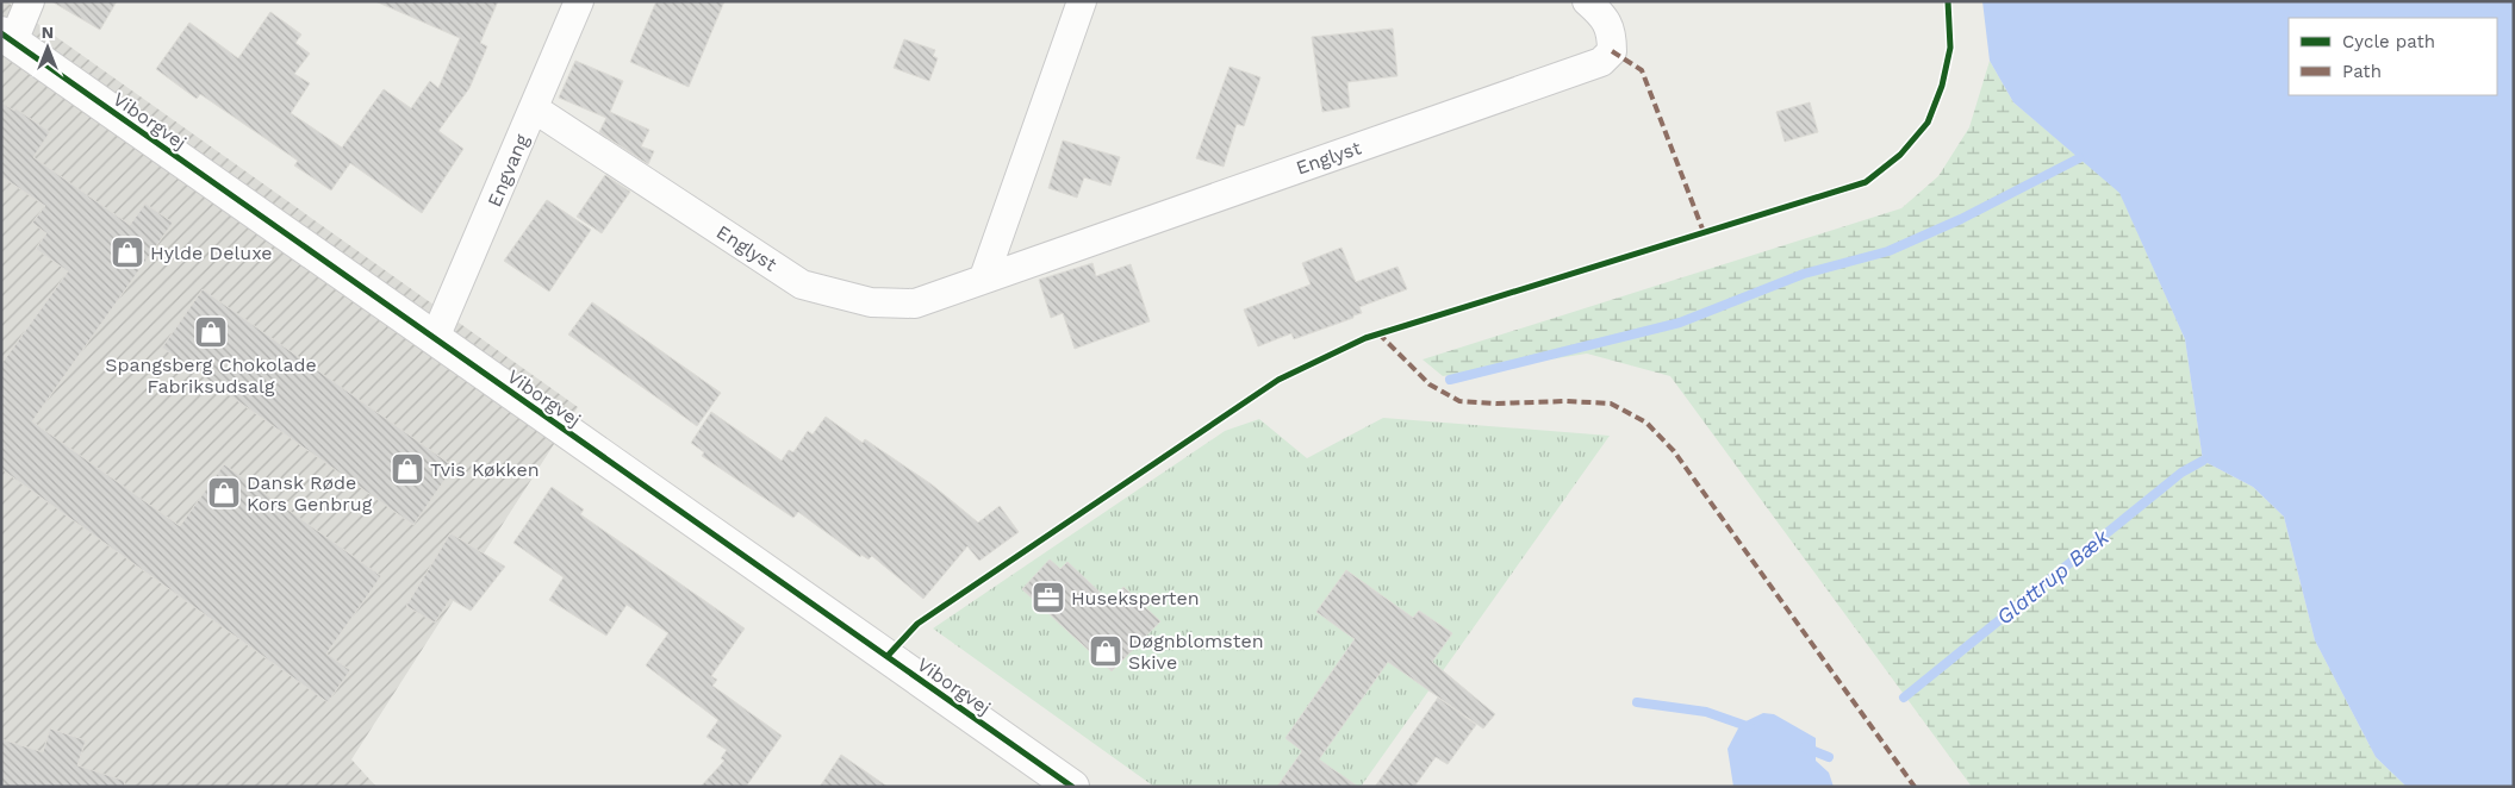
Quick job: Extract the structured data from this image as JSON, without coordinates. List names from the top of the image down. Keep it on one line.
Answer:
{"streets":{"street":["Viborgvej","Englyst","Engvang"]},"crossings":[["Viborgvej","Engvang"],["Englyst","Engvang"]],"water":["Glattrup Bæk"],"places":{"shop":["Hylde Deluxe","Spangsberg Chokolade Fabriksudsalg","Tvis Køkken","Dansk Røde Kors Genbrug","Døgnblomsten Skive"],"office":["Huseksperten"]},"legend":["Cycle path","Path"],"north":"top"}
